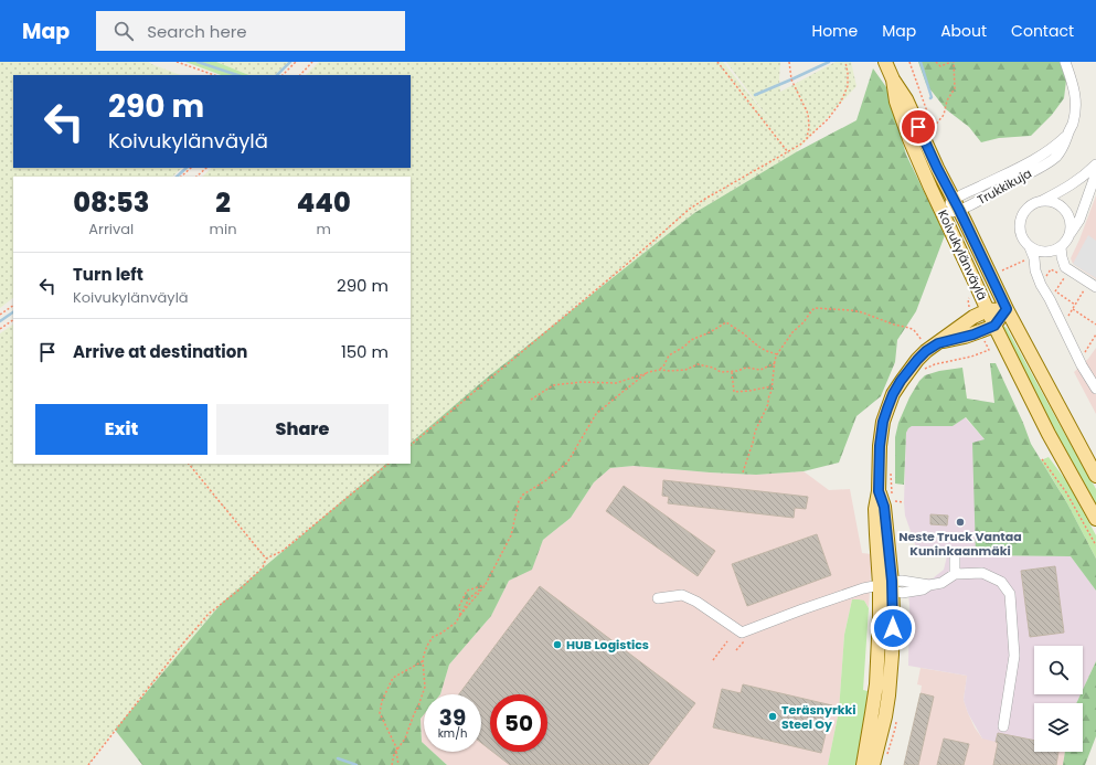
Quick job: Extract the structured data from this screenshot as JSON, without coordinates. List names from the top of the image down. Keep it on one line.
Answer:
{"streets":{"main road":["Koivukylänväylä"],"street":["Trukkikuja"]},"crossings":[["Trukkikuja","Koivukylänväylä"]],"places":["Neste Truck Vantaa Kuninkaanmäki","HUB Logistics","Teräsnyrkki Steel Oy"],"page":{"header":"Map","search":"Search here","nav":["Home","Map","About","Contact"],"turn":["290 m","Koivukylänväylä"],"eta":["08:53","Arrival","2","min","440","m"],"list":[{"name":"Turn left","note":"Koivukylänväylä","value":"290 m"},{"name":"Arrive at destination","value":"150 m"}],"buttons":["Exit","Share"],"speed":"39 km/h","limit":"50"}}
